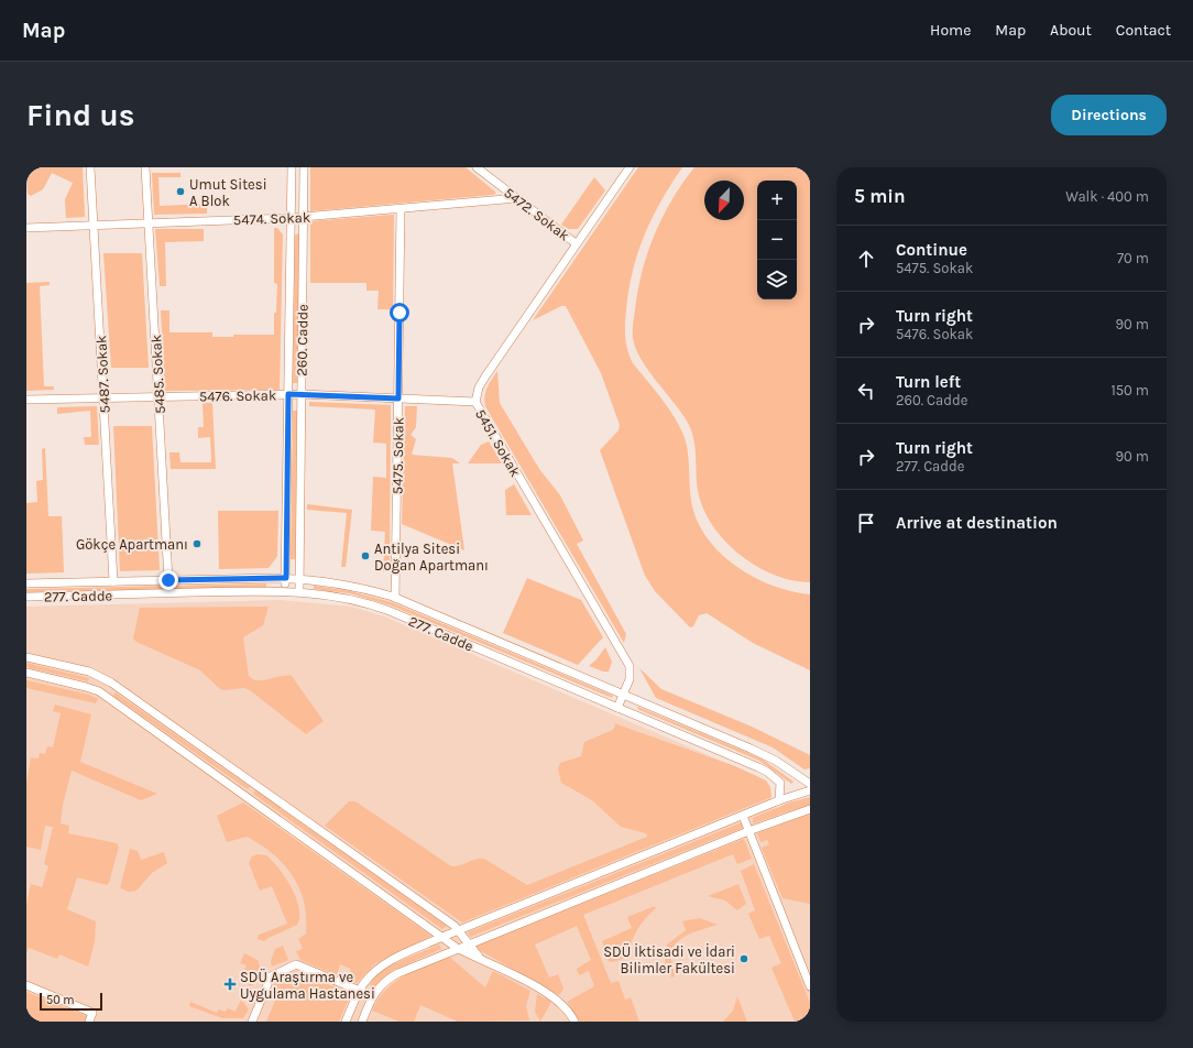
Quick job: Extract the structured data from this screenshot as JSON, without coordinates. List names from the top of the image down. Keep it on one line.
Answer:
{"streets":{"street":["5472. Sokak","5474. Sokak","260. Cadde","5487. Sokak","5485. Sokak","5476. Sokak","5451. Sokak","5475. Sokak","277. Cadde"]},"crossings":[["5472. Sokak","5474. Sokak"],["5472. Sokak","5451. Sokak"],["5474. Sokak","260. Cadde"],["5474. Sokak","5487. Sokak"],["5474. Sokak","5485. Sokak"],["5474. Sokak","5475. Sokak"],["260. Cadde","5476. Sokak"],["260. Cadde","277. Cadde"],["5487. Sokak","5476. Sokak"],["5487. Sokak","277. Cadde"],["5485. Sokak","5476. Sokak"],["5485. Sokak","277. Cadde"],["5476. Sokak","5451. Sokak"],["5476. Sokak","5475. Sokak"],["5451. Sokak","277. Cadde"],["5475. Sokak","277. Cadde"]],"places":{"other":["Umut Sitesi A Blok","Gökçe Apartmanı","Antilya Sitesi Doğan Apartmanı","SDÜ İktisadi ve İdari Bilimler Fakültesi"],"health":["SDÜ Araştırma ve Uygulama Hastanesi"]},"scale_bar":"50 m","north":"bottom left","page":{"header":"Map","nav":["Home","Map","About","Contact"],"buttons":"Directions","title":"Find us","heading":["5 min","Walk · 400 m"],"map_buttons":["+","−"],"list":[["Continue","5475. Sokak","70 m"],["Turn right","5476. Sokak","90 m"],["Turn left","260. Cadde","150 m"],["Turn right","277. Cadde","90 m"],"Arrive at destination"],"scale":"50 m"}}
